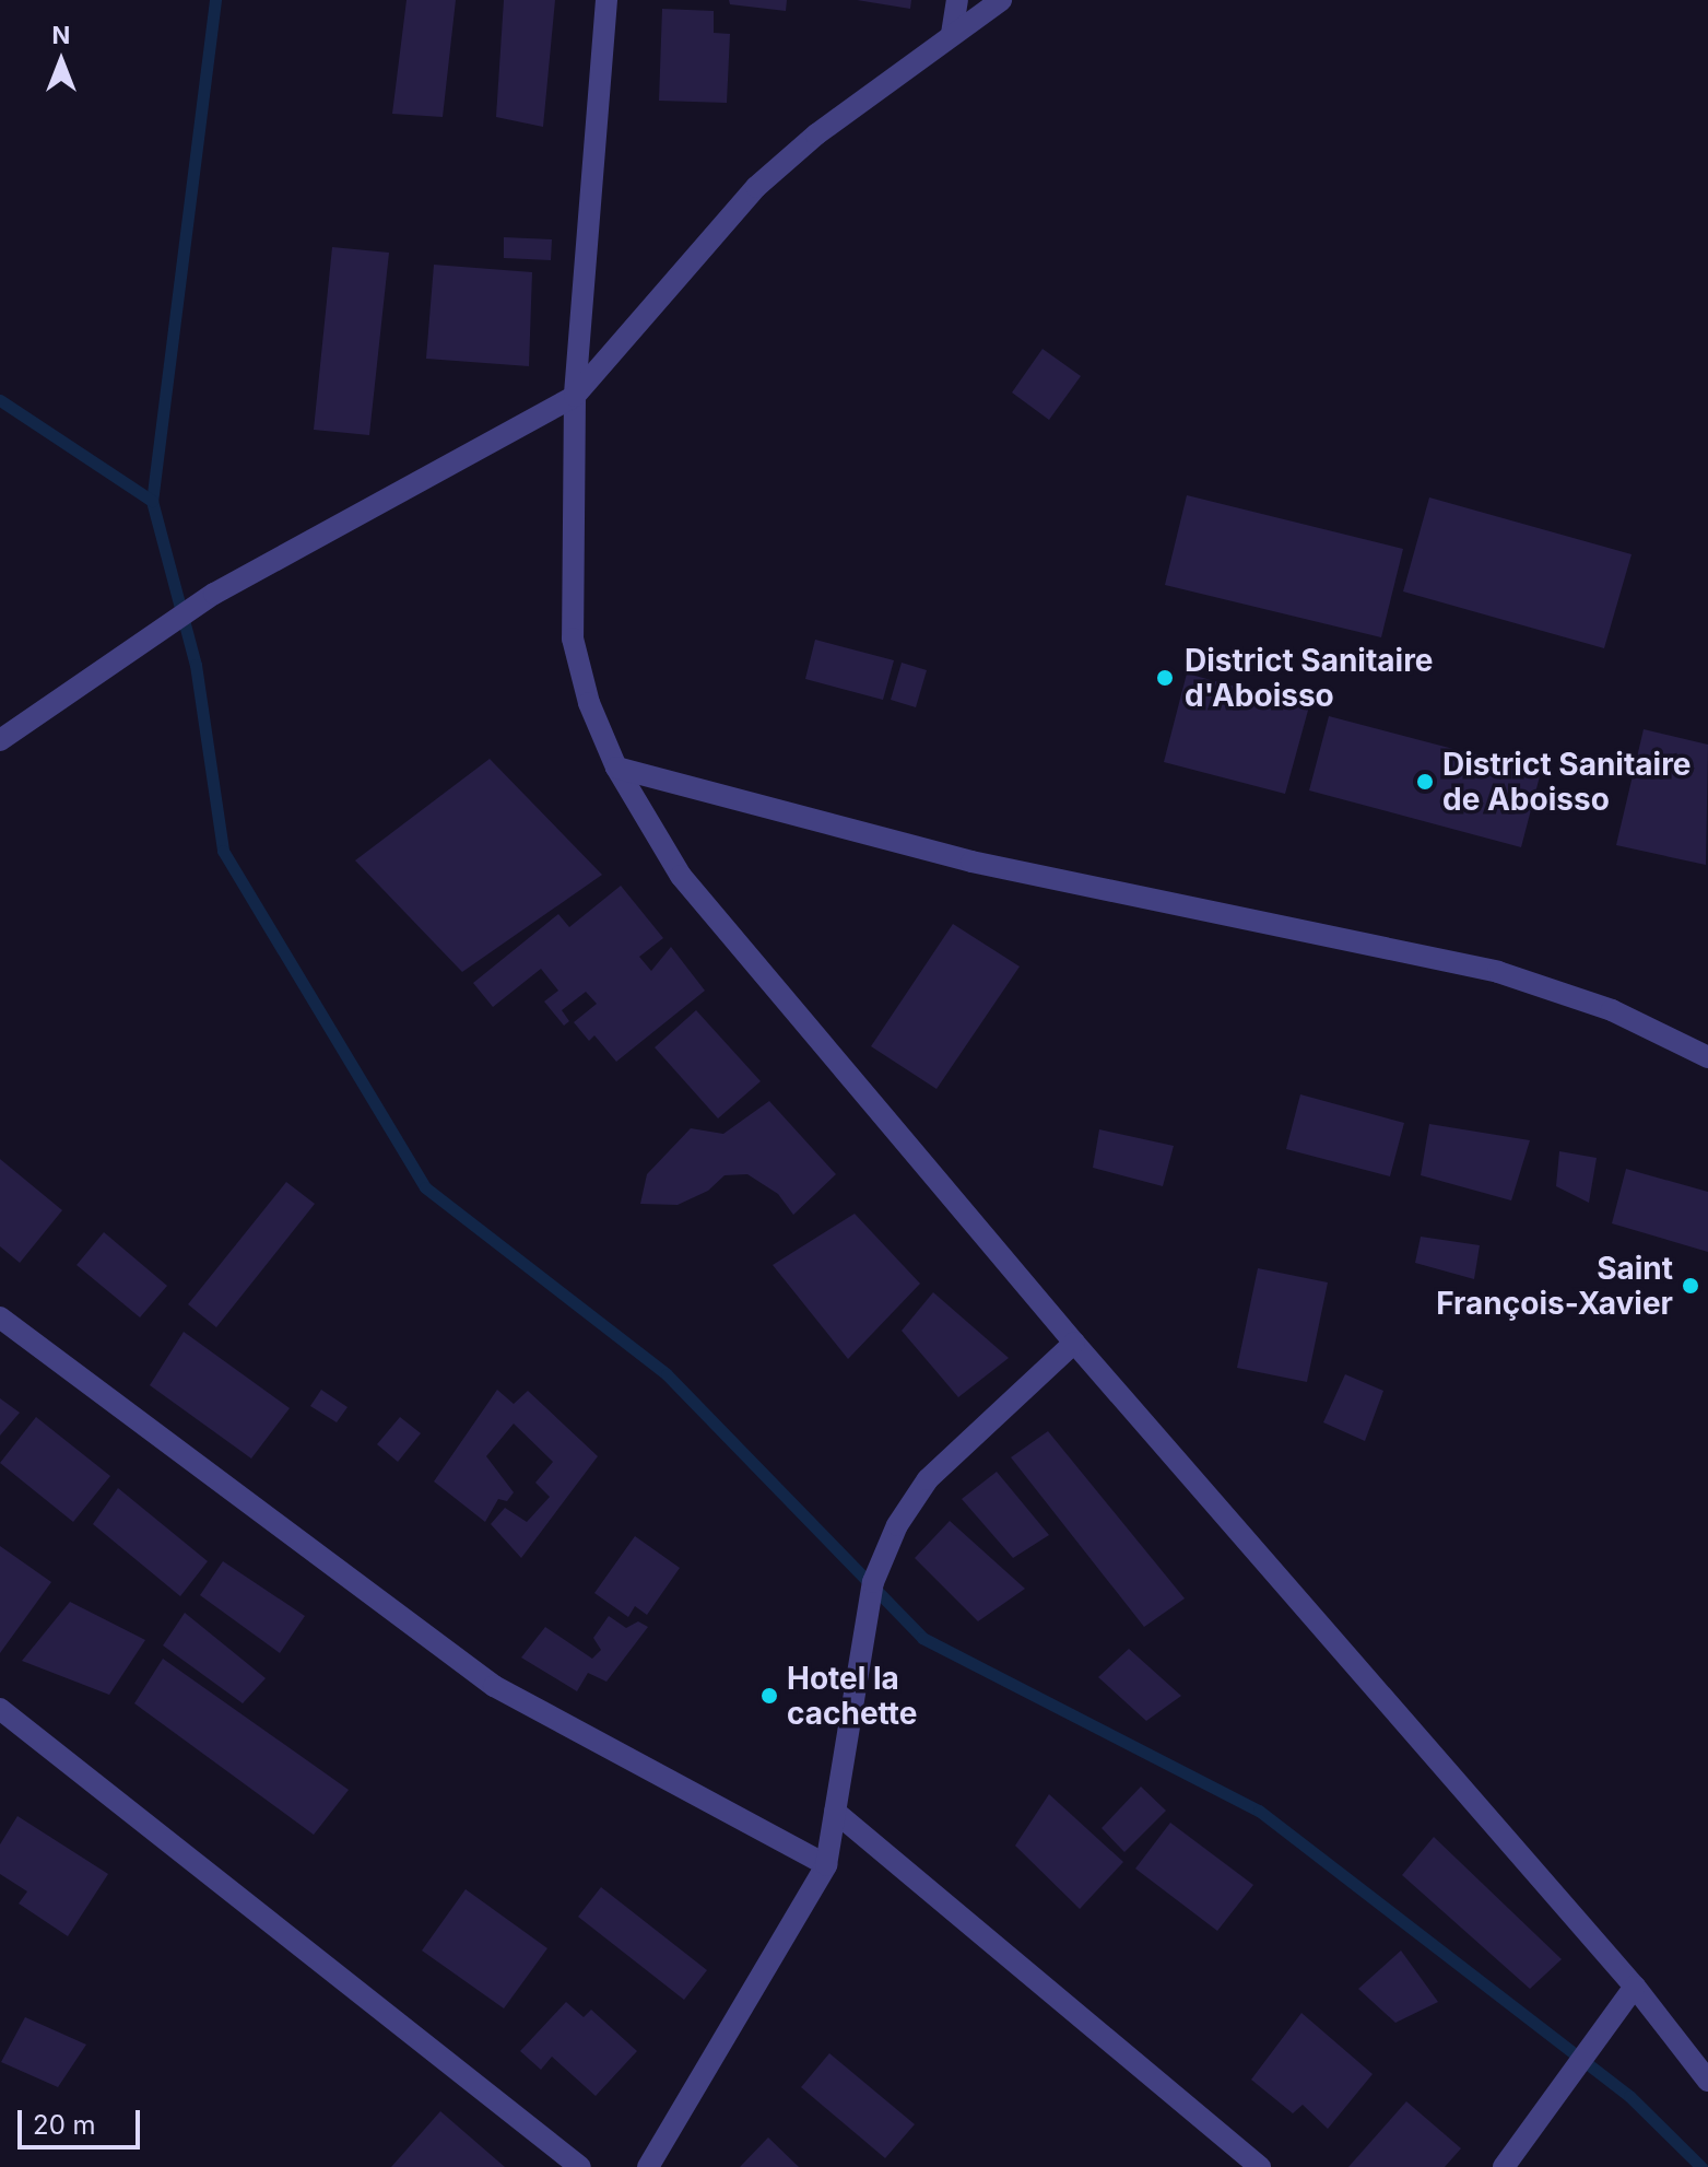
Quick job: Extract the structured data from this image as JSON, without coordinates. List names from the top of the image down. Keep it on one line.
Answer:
{"places":["District Sanitaire d'Aboisso","District Sanitaire de Aboisso","Saint François-Xavier","Hotel la cachette"],"scale_bar":"20 m","north":"top"}
